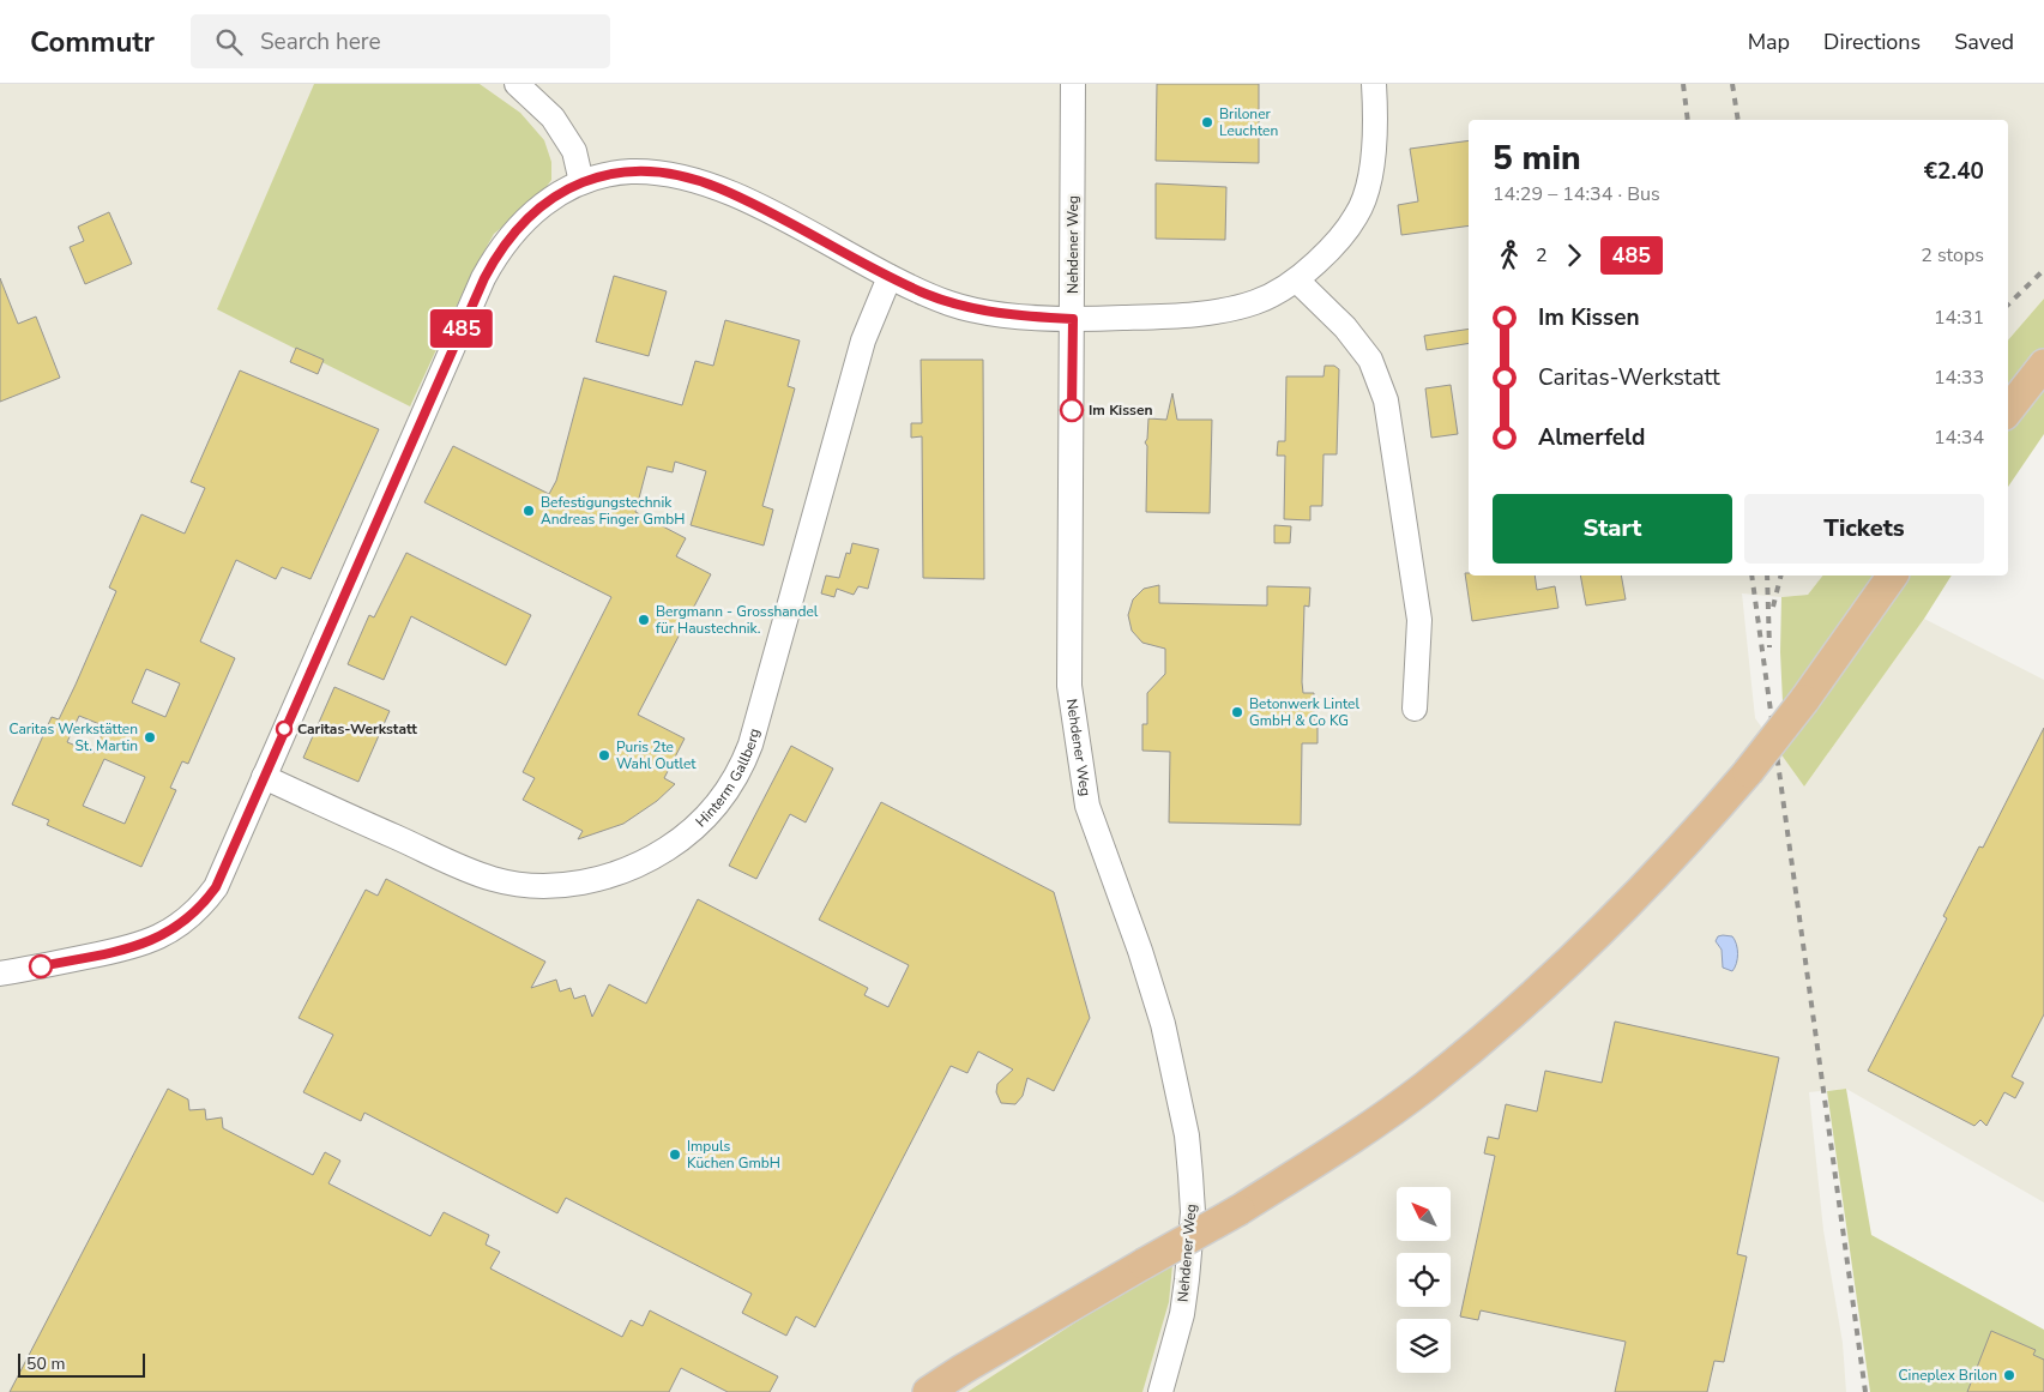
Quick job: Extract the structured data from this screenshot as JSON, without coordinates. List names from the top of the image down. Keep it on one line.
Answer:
{"streets":{"street":["Nehdener Weg","Hinterm Gallberg"]},"places":["Briloner Leuchten","Im Kissen","Befestigungstechnik Andreas Finger GmbH","Bergmann - Grosshandel für Haustechnik.","Betonwerk Lintel GmbH & Co KG","Caritas-Werkstatt","Caritas Werkstätten St. Martin","Puris 2te Wahl Outlet","Impuls Küchen GmbH","Cineplex Brilon"],"lines":["bus line 485"],"scale_bar":"50 m","north":"top left","page":{"header":"Commutr","search":"Search here","nav":["Map","Directions","Saved"],"on_map":"485","heading":["5 min","14:29 – 14:34 · Bus","€2.40"],"legs":["2","485","2 stops"],"list":[{"name":"Im Kissen","value":"14:31"},{"name":"Caritas-Werkstatt","value":"14:33"},{"name":"Almerfeld","value":"14:34"}],"buttons":["Start","Tickets"],"scale":"50 m"}}
